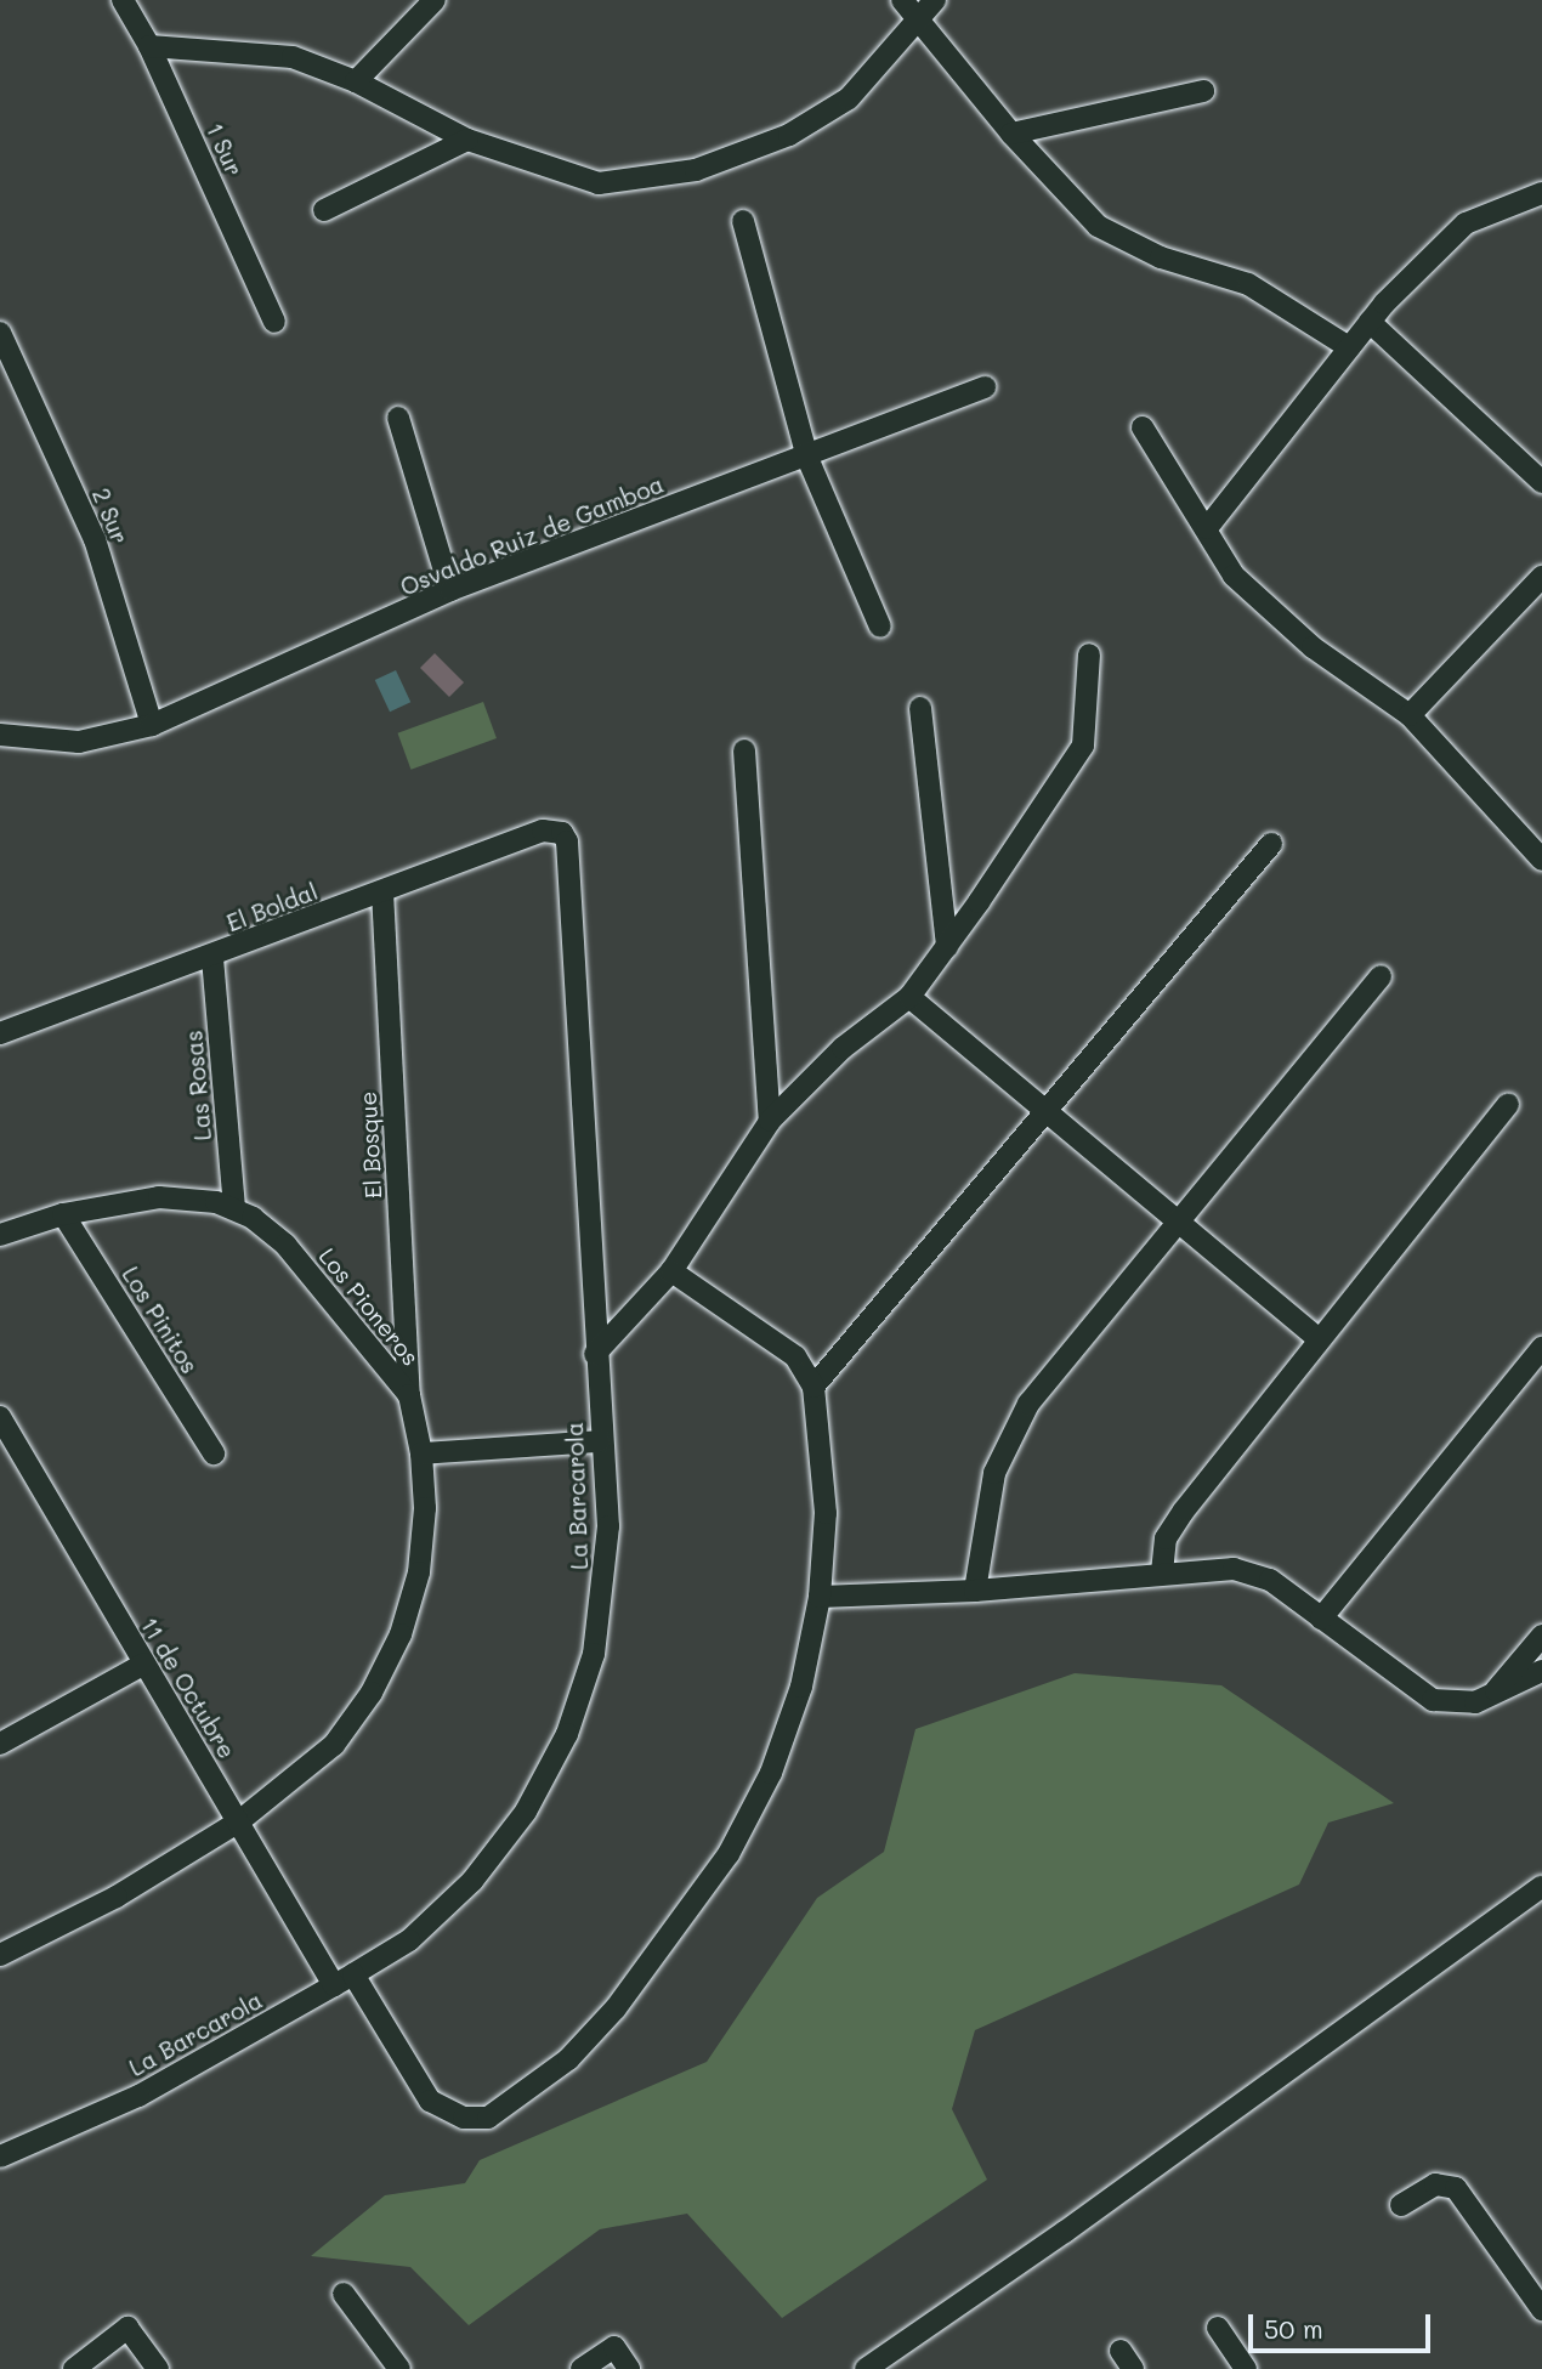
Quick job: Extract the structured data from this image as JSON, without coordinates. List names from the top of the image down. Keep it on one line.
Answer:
{"streets":{"street":["1 Sur","2 Sur","Osvaldo Ruiz de Gamboa","El Boldal","Las Rosas","El Bosque","Los Pioneros","Los Pinitos","La Barcarola","11 de Octubre"]},"crossings":[["2 Sur","Osvaldo Ruiz de Gamboa"],["El Boldal","Las Rosas"],["El Boldal","El Bosque"],["El Boldal","La Barcarola"],["Las Rosas","Los Pioneros"],["El Bosque","Los Pioneros"],["Los Pioneros","Los Pinitos"],["Los Pioneros","11 de Octubre"],["La Barcarola","11 de Octubre"]],"scale_bar":"50 m"}
